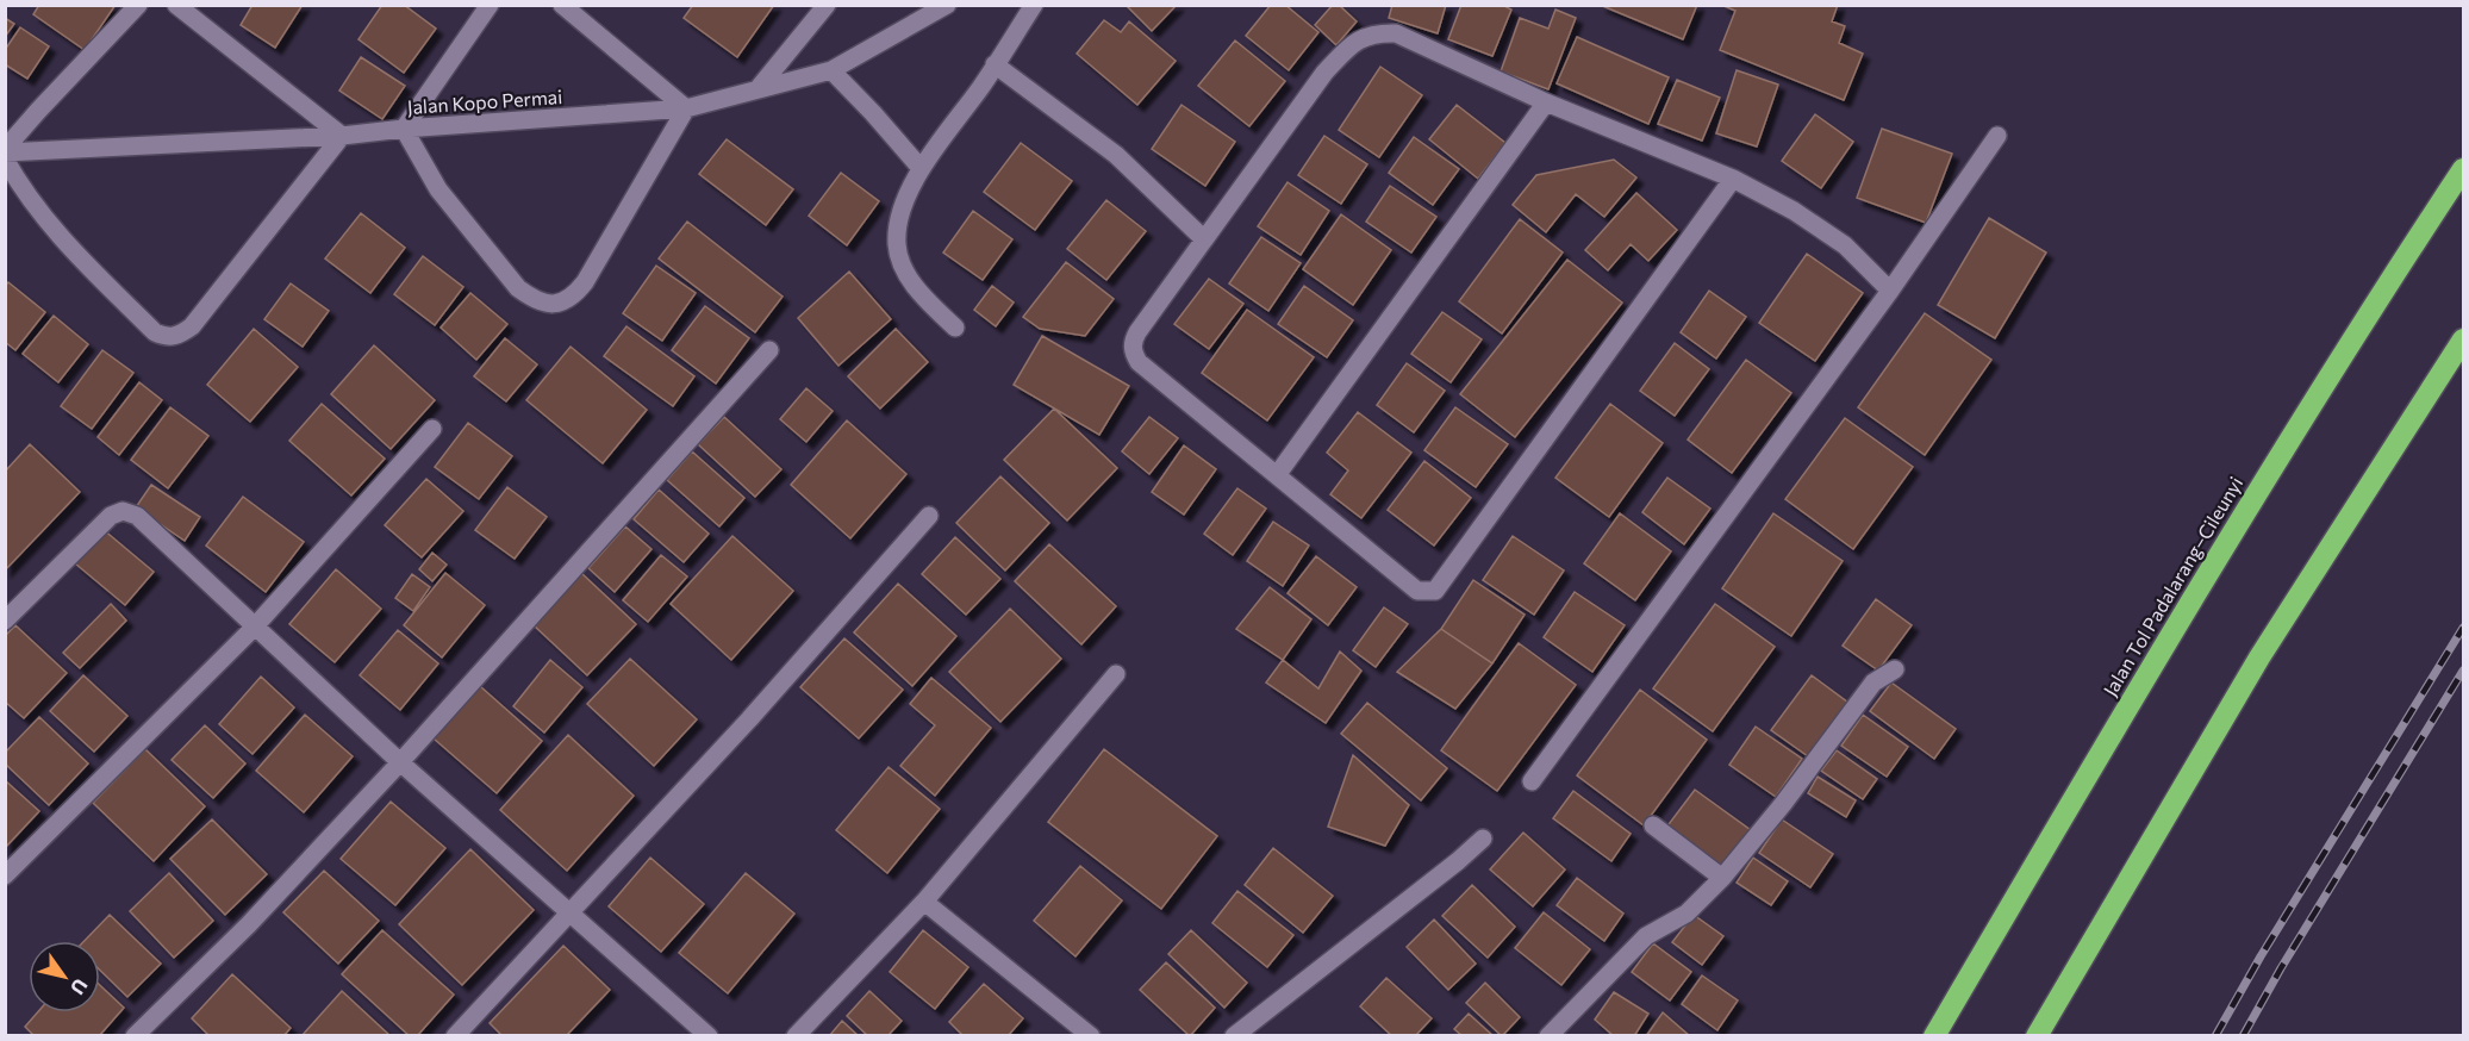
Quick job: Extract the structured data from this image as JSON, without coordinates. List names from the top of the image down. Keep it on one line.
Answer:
{"streets":{"highway":["Jalan Tol Padalarang–Cileunyi"],"street":["Jalan Kopo Permai"]},"north":"bottom right"}
